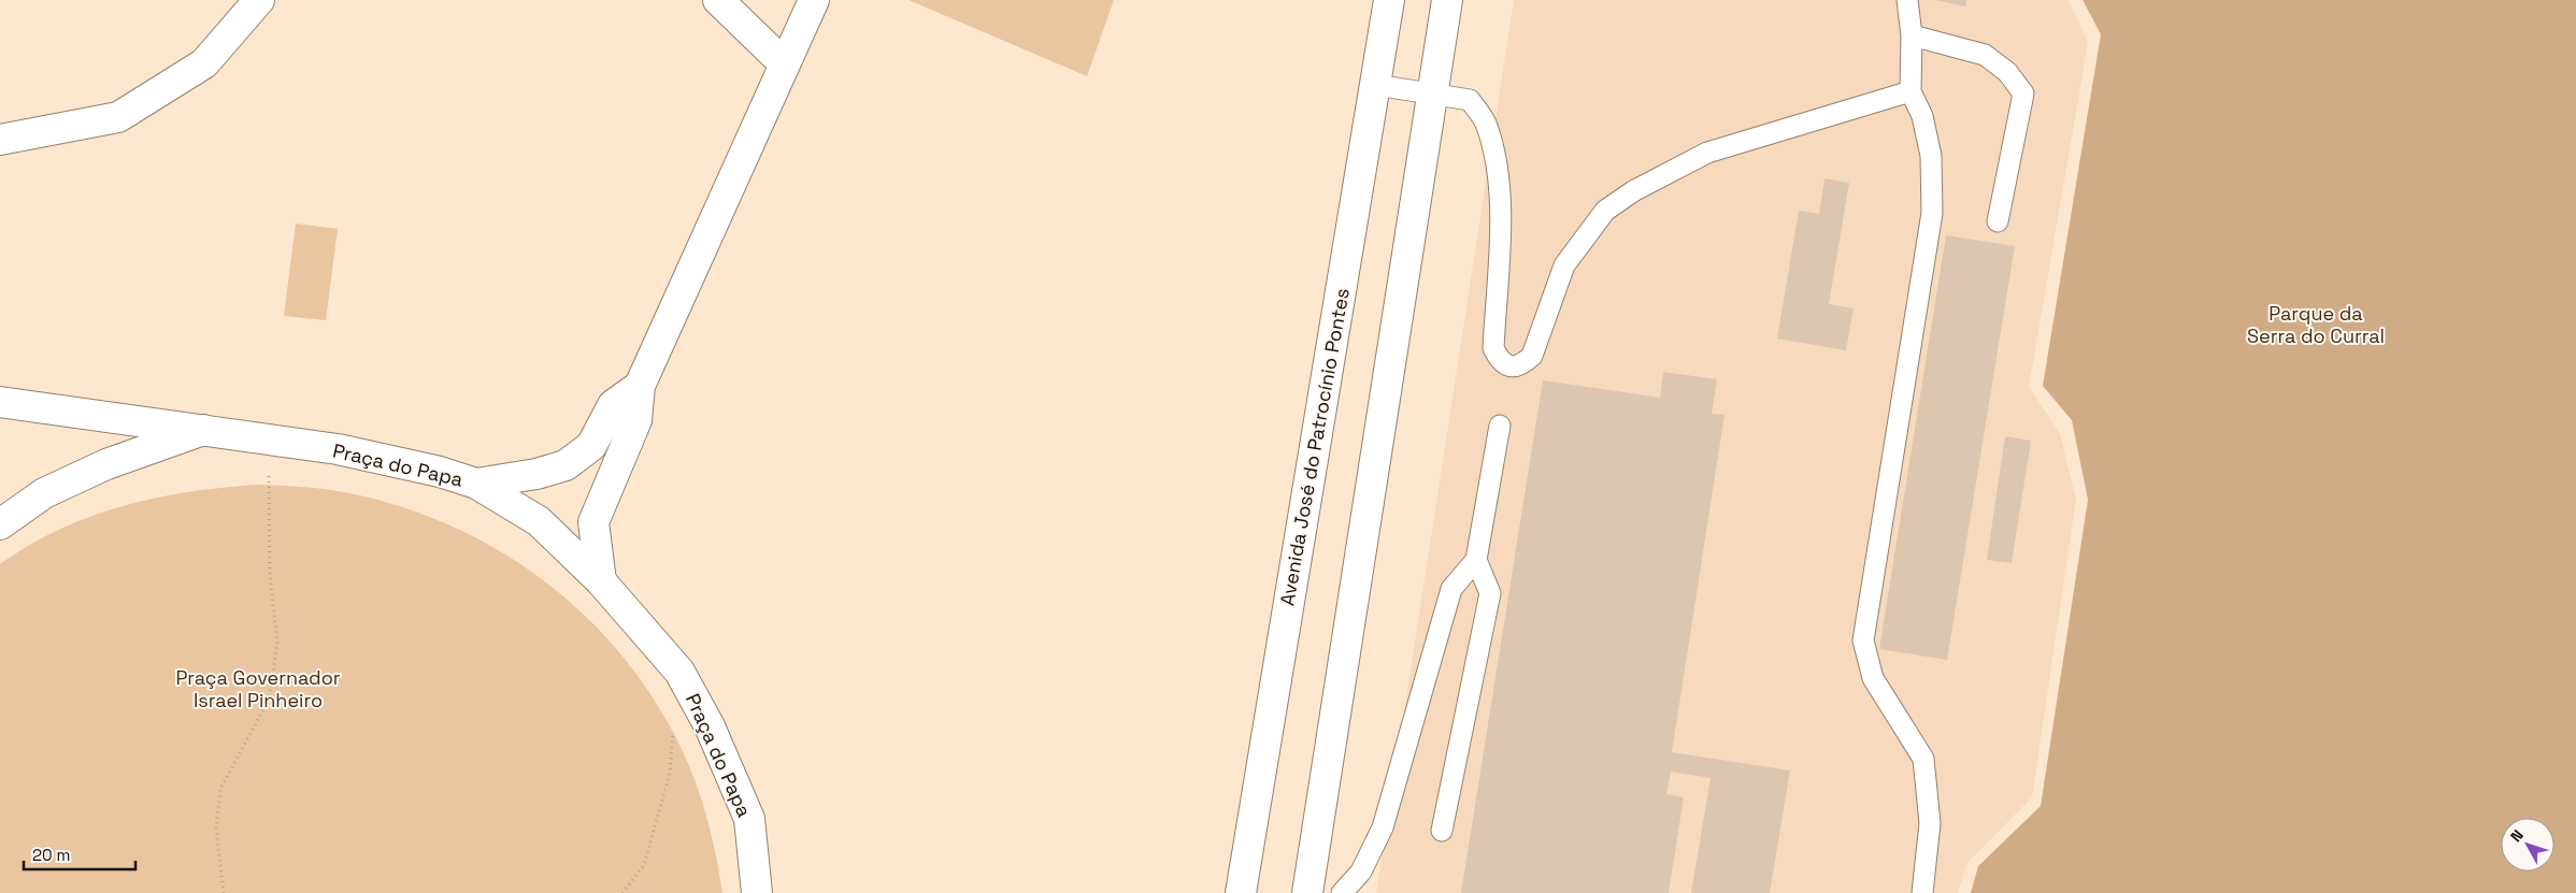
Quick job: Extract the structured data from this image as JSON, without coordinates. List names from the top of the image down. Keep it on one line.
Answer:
{"streets":{"street":["Avenida José do Patrocínio Pontes","Praça do Papa"]},"parks":["Parque da Serra do Curral","Praça Governador Israel Pinheiro"],"scale_bar":"20 m","north":"top left"}
